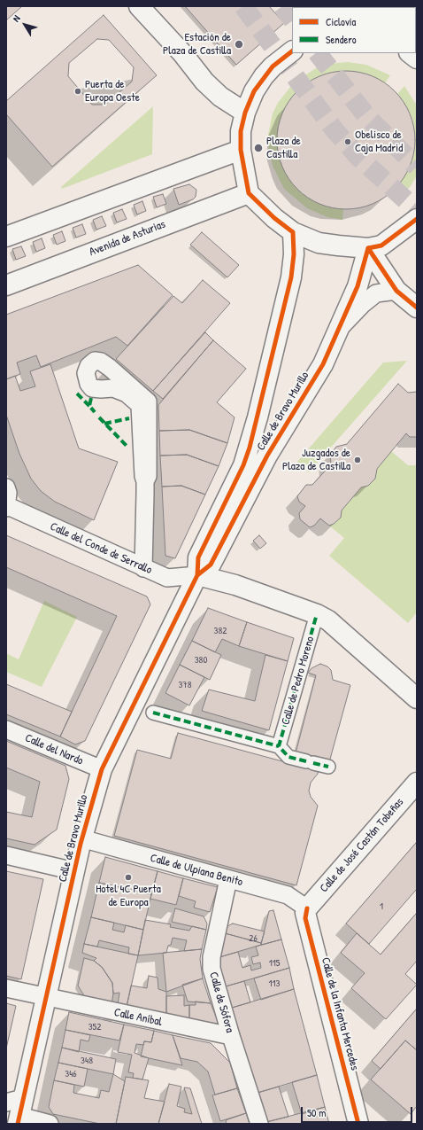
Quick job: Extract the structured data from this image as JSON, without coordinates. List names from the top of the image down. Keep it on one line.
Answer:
{"streets":{"main road":["Avenida de Asturias","Calle de Bravo Murillo","Calle de José Castán Tobeñas","Calle de la Infanta Mercedes"],"street":["Calle del Conde de Serrallo","Calle de Pedro Moreno","Calle del Nardo","Calle de Ulpiana Benito","Calle de Sófora","Calle Aníbal"]},"crossings":[["Calle de Bravo Murillo","Calle del Conde de Serrallo"],["Calle de Bravo Murillo","Calle del Nardo"],["Calle de Bravo Murillo","Calle de Ulpiana Benito"],["Calle de Bravo Murillo","Calle Aníbal"],["Calle de José Castán Tobeñas","Calle de Ulpiana Benito"],["Calle de José Castán Tobeñas","Calle de la Infanta Mercedes"],["Calle de Ulpiana Benito","Calle de Sófora"],["Calle de Ulpiana Benito","Calle de la Infanta Mercedes"],["Calle de Sófora","Calle Aníbal"]],"places":["Estación de Plaza de Castilla","Puerta de Europa Oeste","Obelisco de Caja Madrid","Plaza de Castilla","Juzgados de Plaza de Castilla","Hotel 4C Puerta de Europa"],"house_numbers":["382","380","378","1","26","115","113","352","348","346"],"legend":["Ciclovía","Sendero"],"scale_bar":"50 m","north":"top left"}
